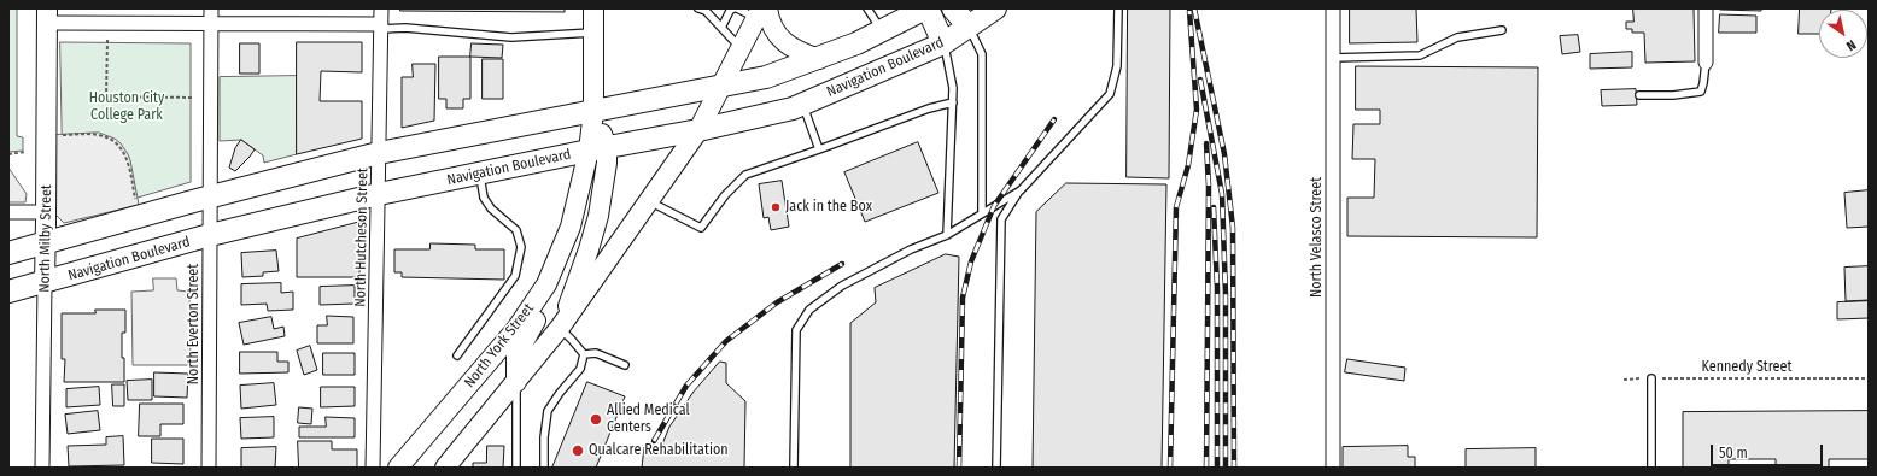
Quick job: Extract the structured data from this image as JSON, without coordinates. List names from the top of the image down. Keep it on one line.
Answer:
{"streets":{"main road":["Navigation Boulevard","North Milby Street","North York Street"],"street":["North Hutcheson Street","North Velasco Street","North Everton Street"],"path":["Kennedy Street"]},"crossings":[["Navigation Boulevard","North Hutcheson Street"],["Navigation Boulevard","North Milby Street"],["Navigation Boulevard","North Everton Street"],["Navigation Boulevard","North York Street"]],"parks":["Houston City College Park"],"places":["Jack in the Box","Allied Medical Centers","Qualcare Rehabilitation"],"scale_bar":"50 m","north":"bottom right"}
